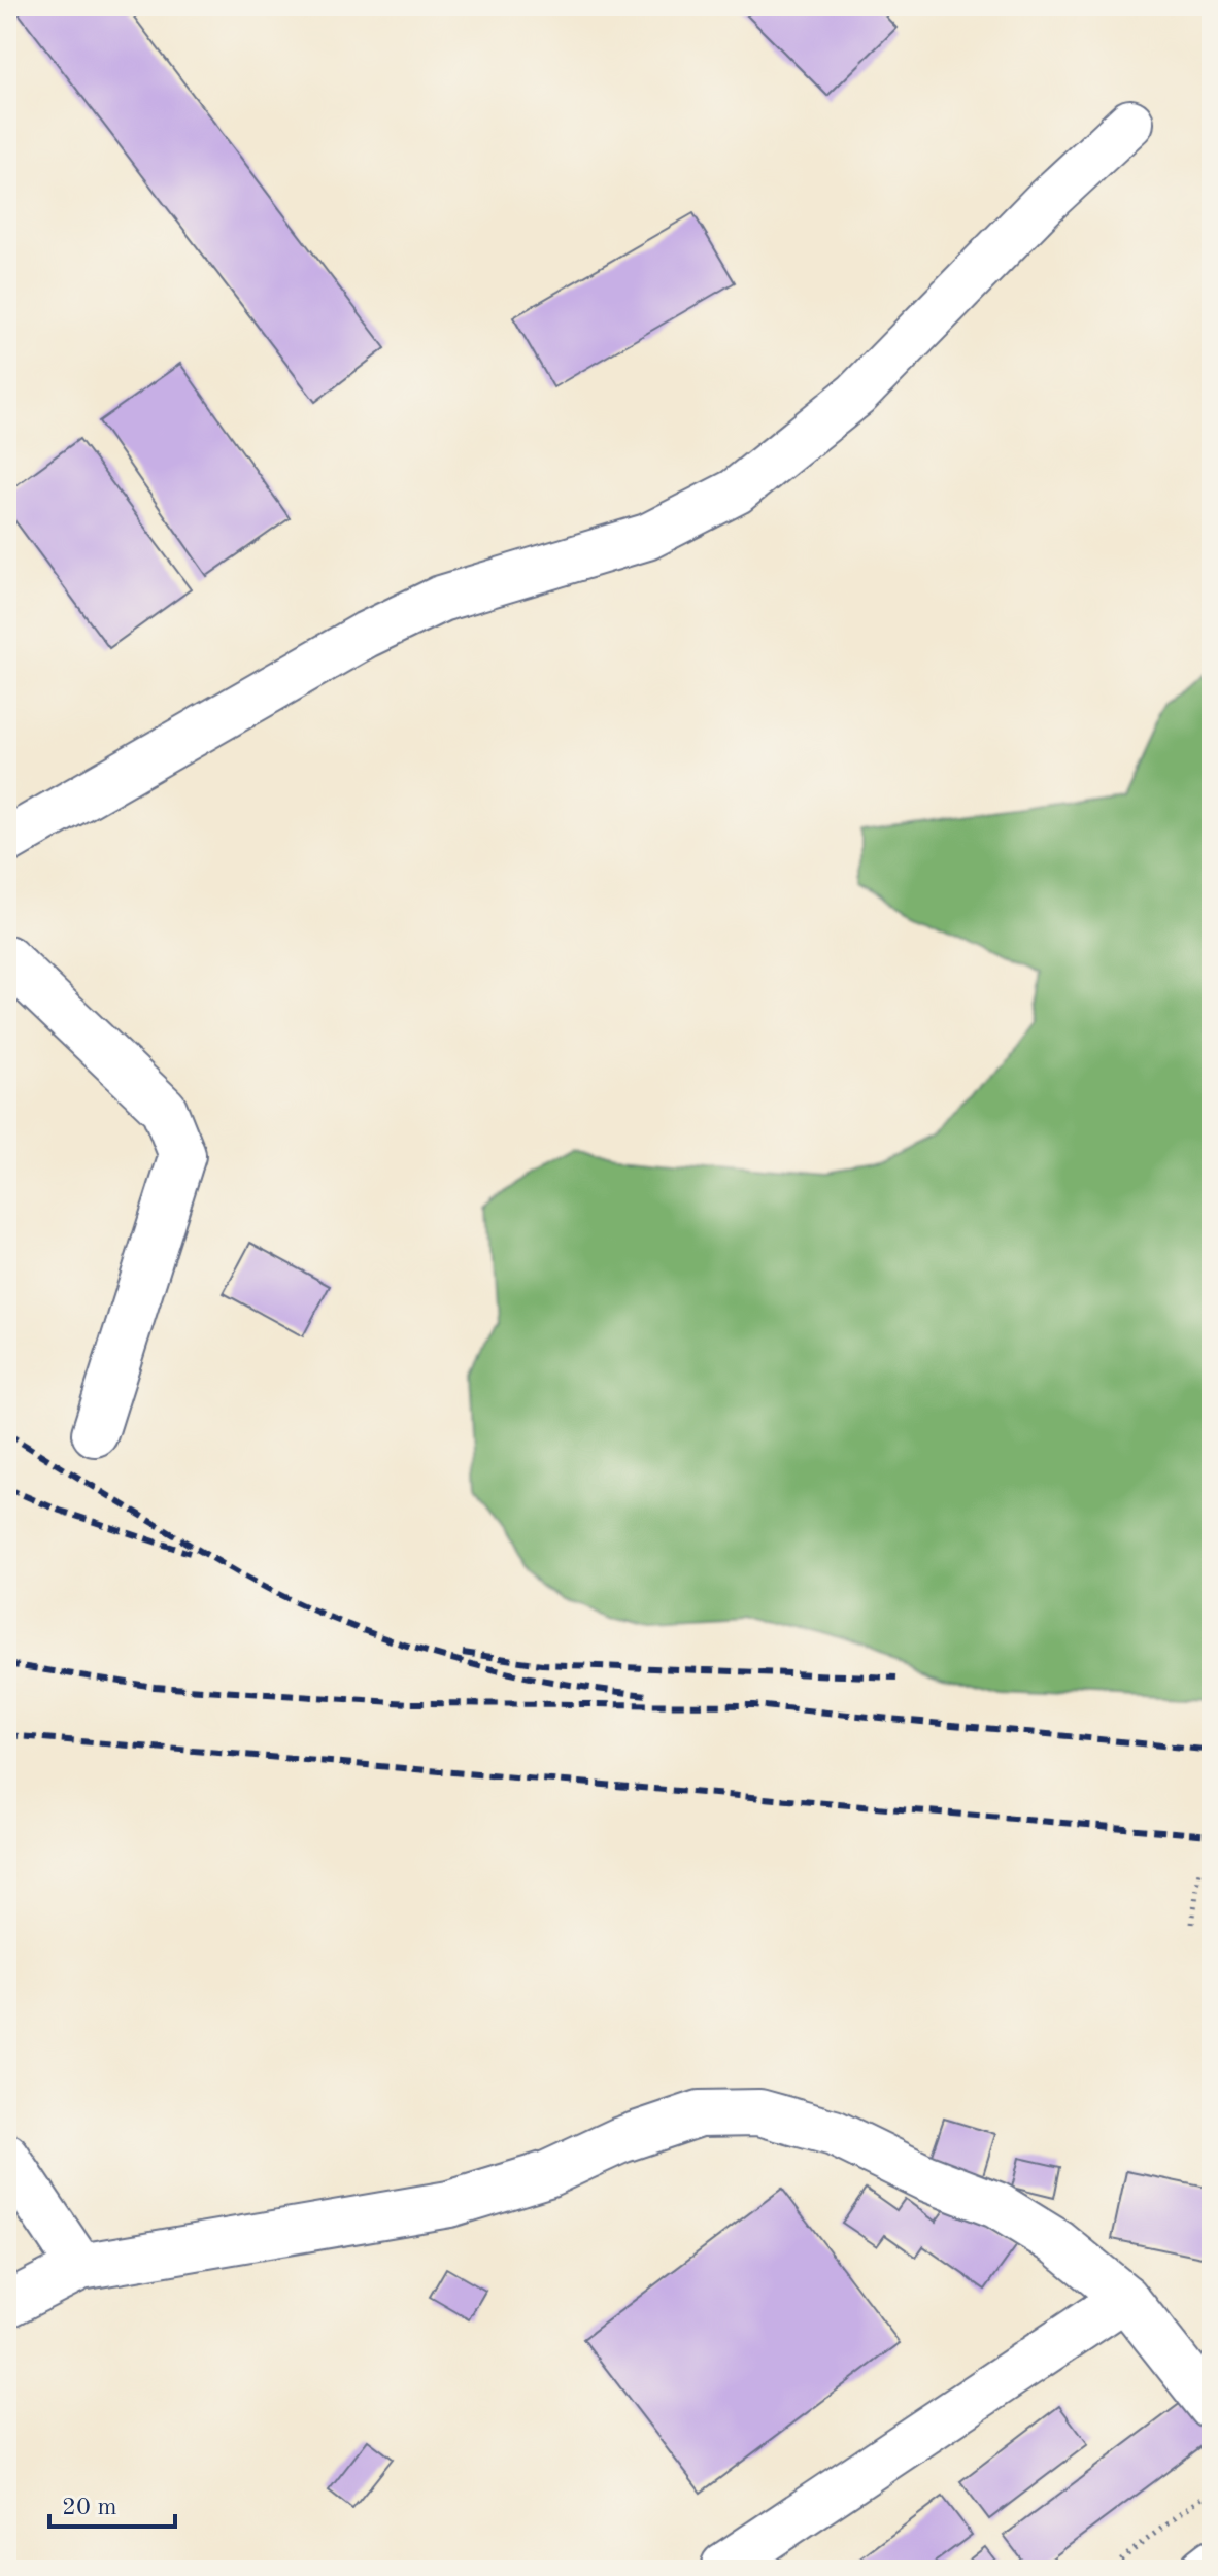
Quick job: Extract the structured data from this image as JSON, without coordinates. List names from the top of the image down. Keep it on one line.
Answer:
{"scale_bar":"20 m"}
